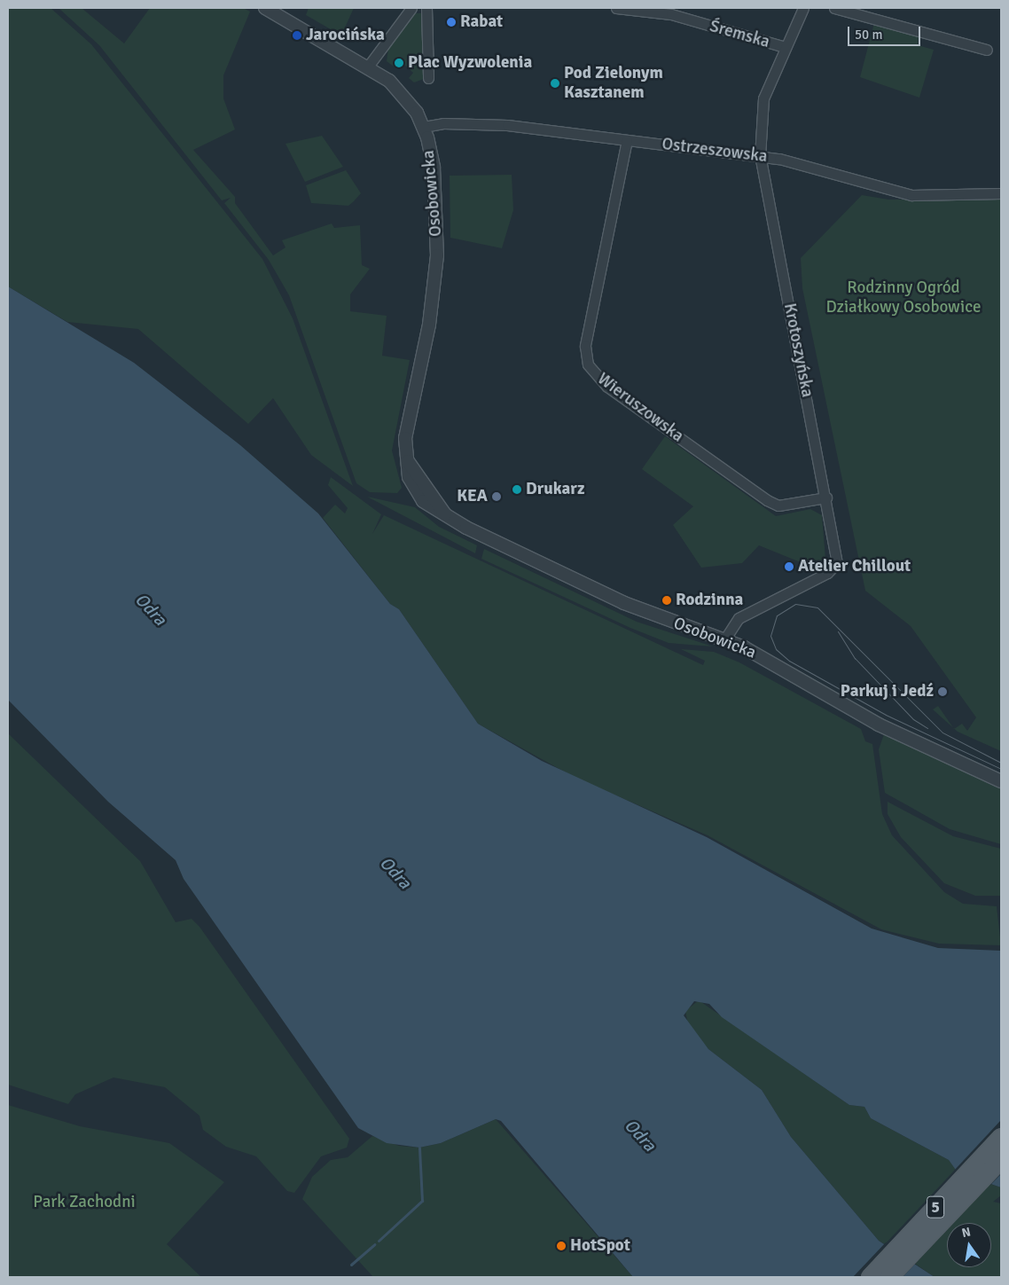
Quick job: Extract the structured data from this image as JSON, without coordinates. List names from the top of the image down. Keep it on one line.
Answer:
{"streets":{"main road":["5"],"street":["Śremska","Ostrzeszowska","Osobowicka","Krotoszyńska","Wieruszowska"]},"crossings":[["Śremska","Krotoszyńska"],["Ostrzeszowska","Osobowicka"],["Ostrzeszowska","Krotoszyńska"],["Ostrzeszowska","Wieruszowska"],["Osobowicka","Krotoszyńska"],["Krotoszyńska","Wieruszowska"]],"water":["Odra"],"parks":["Rodzinny Ogród Działkowy Osobowice","Park Zachodni"],"places":["Rabat","Jarocińska","Plac Wyzwolenia","Pod Zielonym Kasztanem","Drukarz","KEA","Atelier Chillout","Rodzinna","Parkuj i Jedź","HotSpot"],"scale_bar":"50 m","north":"top"}
